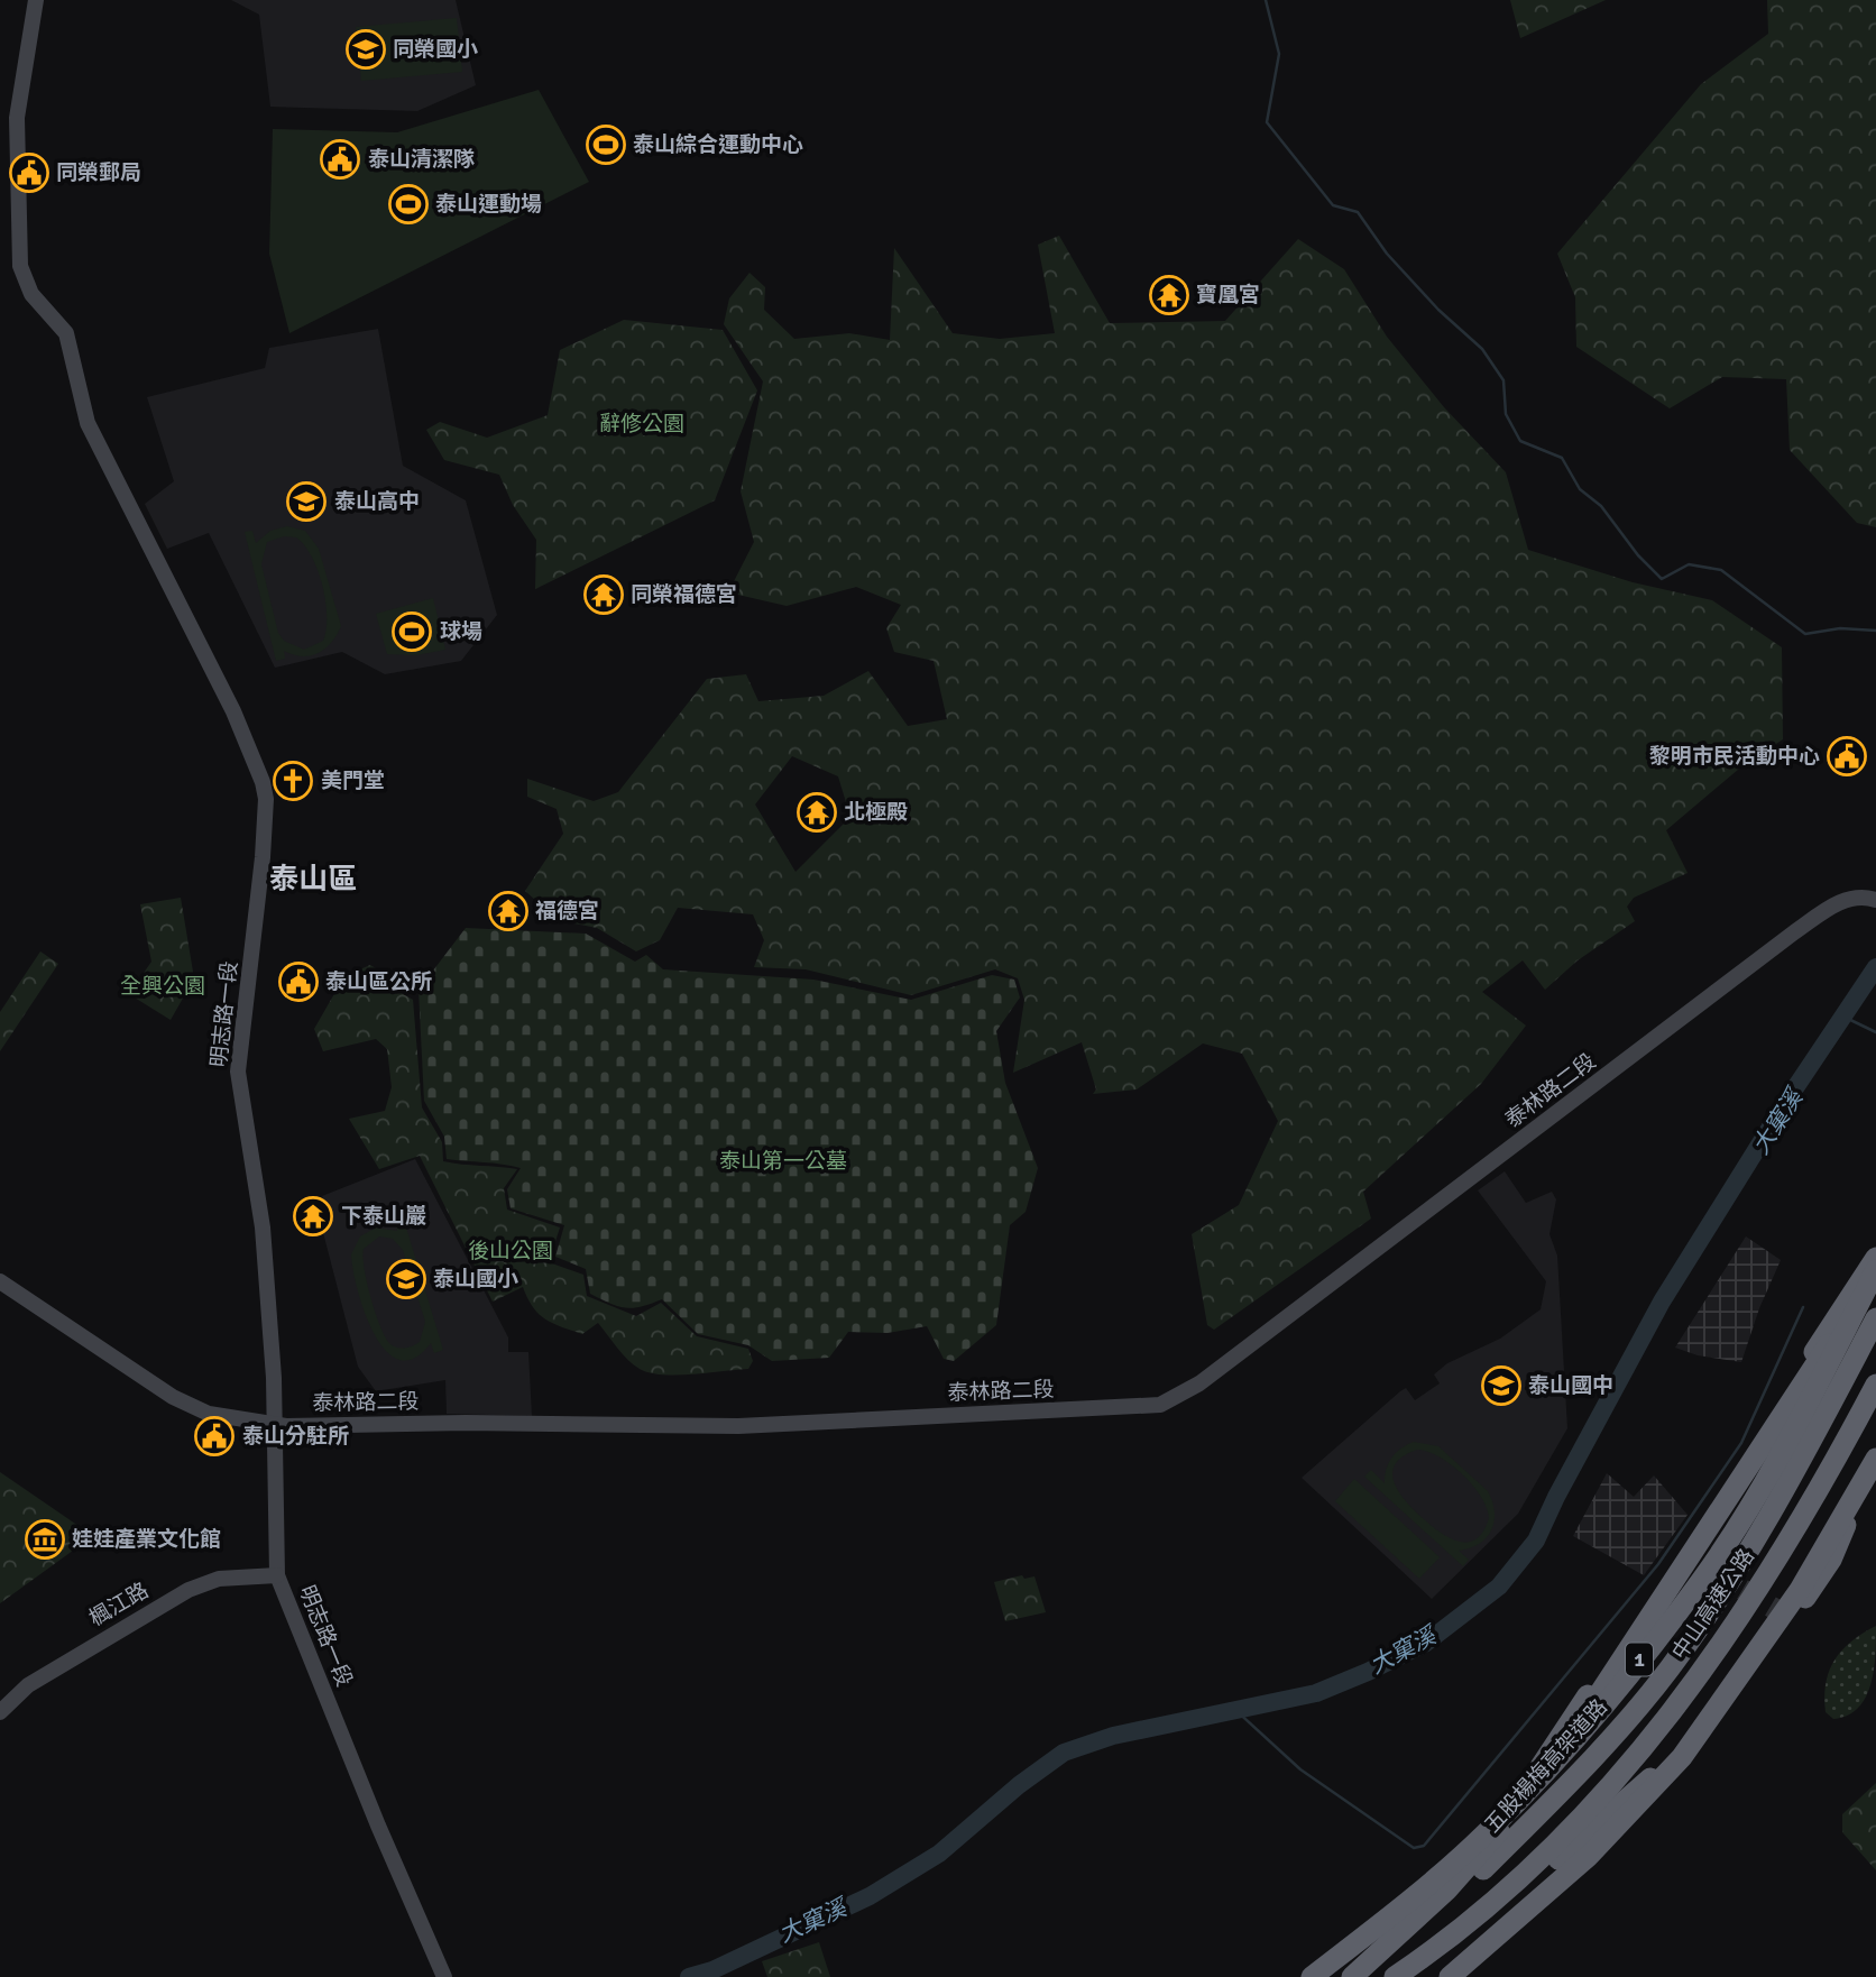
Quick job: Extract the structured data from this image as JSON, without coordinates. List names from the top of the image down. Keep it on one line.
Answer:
{"streets":{"highway":["中山高速公路","1","五股楊梅高架道路"],"main road":["明志路一段","泰林路二段","楓江路"]},"crossings":[["明志路一段","泰林路二段"],["明志路一段","楓江路"]],"districts":["泰山區"],"water":["大窠溪"],"parks":["辭修公園","全興公園","泰山第一公墓","後山公園"],"places":{"school or university":["同榮國小","泰山高中","泰山國小","泰山國中"],"sports":["泰山綜合運動中心","泰山運動場","球場"],"public building":["泰山清潔隊","同榮郵局","黎明市民活動中心","泰山區公所","泰山分駐所"],"temple":["寶凰宮","同榮福德宮","北極殿","福德宮","下泰山巖"],"church":["美門堂"],"museum":["娃娃產業文化館"]}}
